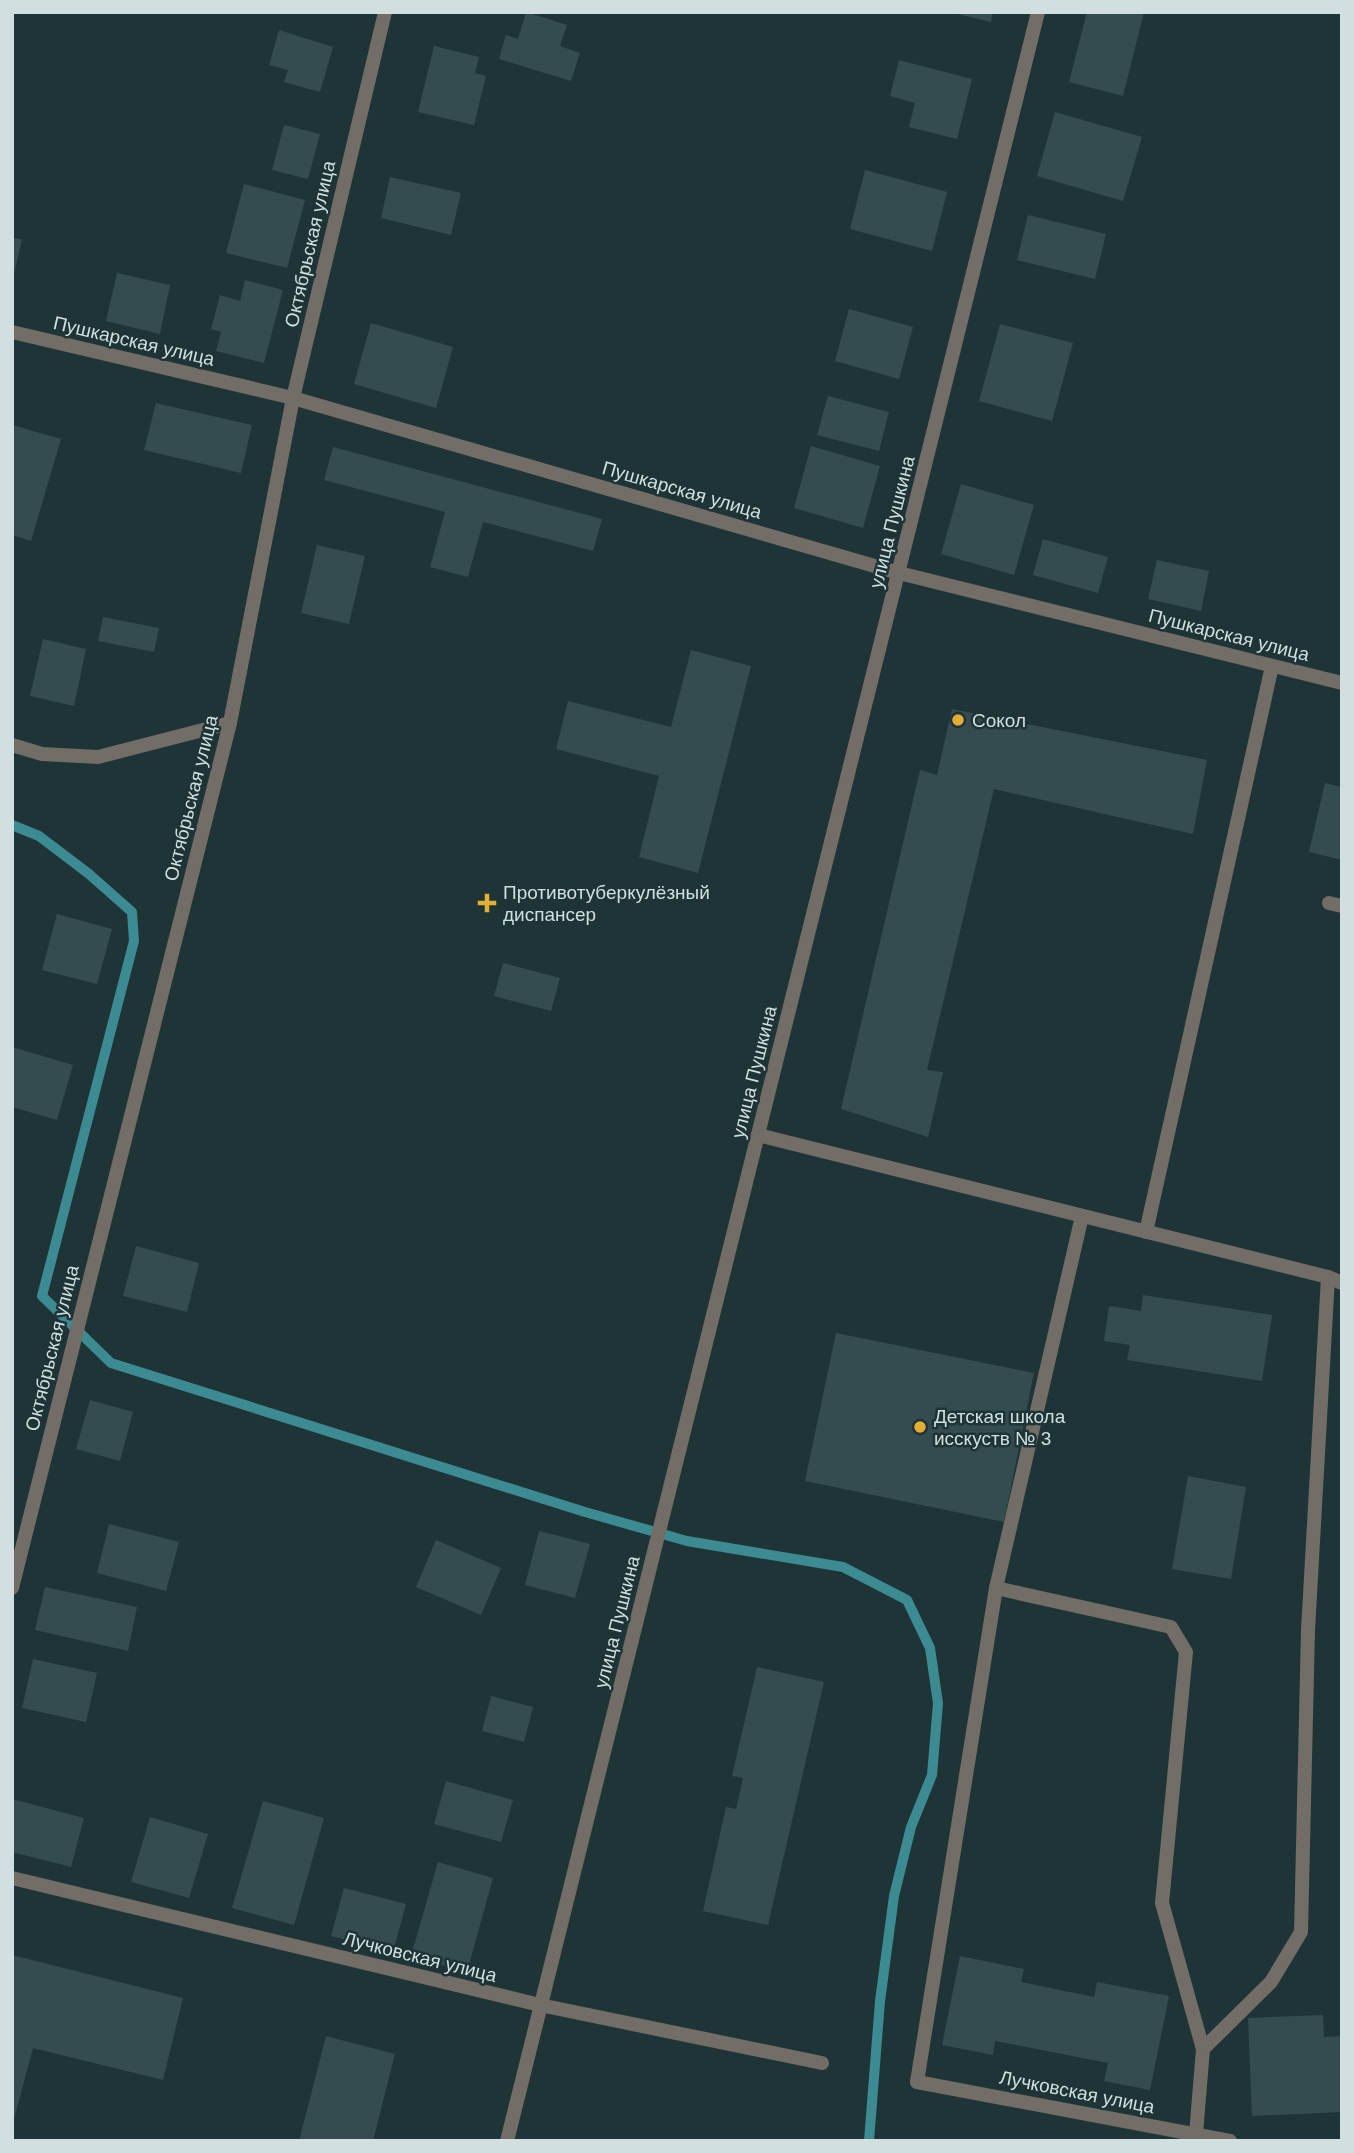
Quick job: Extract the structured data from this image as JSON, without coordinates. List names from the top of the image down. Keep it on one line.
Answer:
{"streets":{"street":["Октябрьская улица","Пушкарская улица","улица Пушкина","Лучковская улица"]},"crossings":[["Октябрьская улица","Пушкарская улица"],["Пушкарская улица","улица Пушкина"],["улица Пушкина","Лучковская улица"]],"places":{"other":["Сокол","Детская школа исскуств № 3"],"health":["Противотуберкулёзный диспансер"]}}
